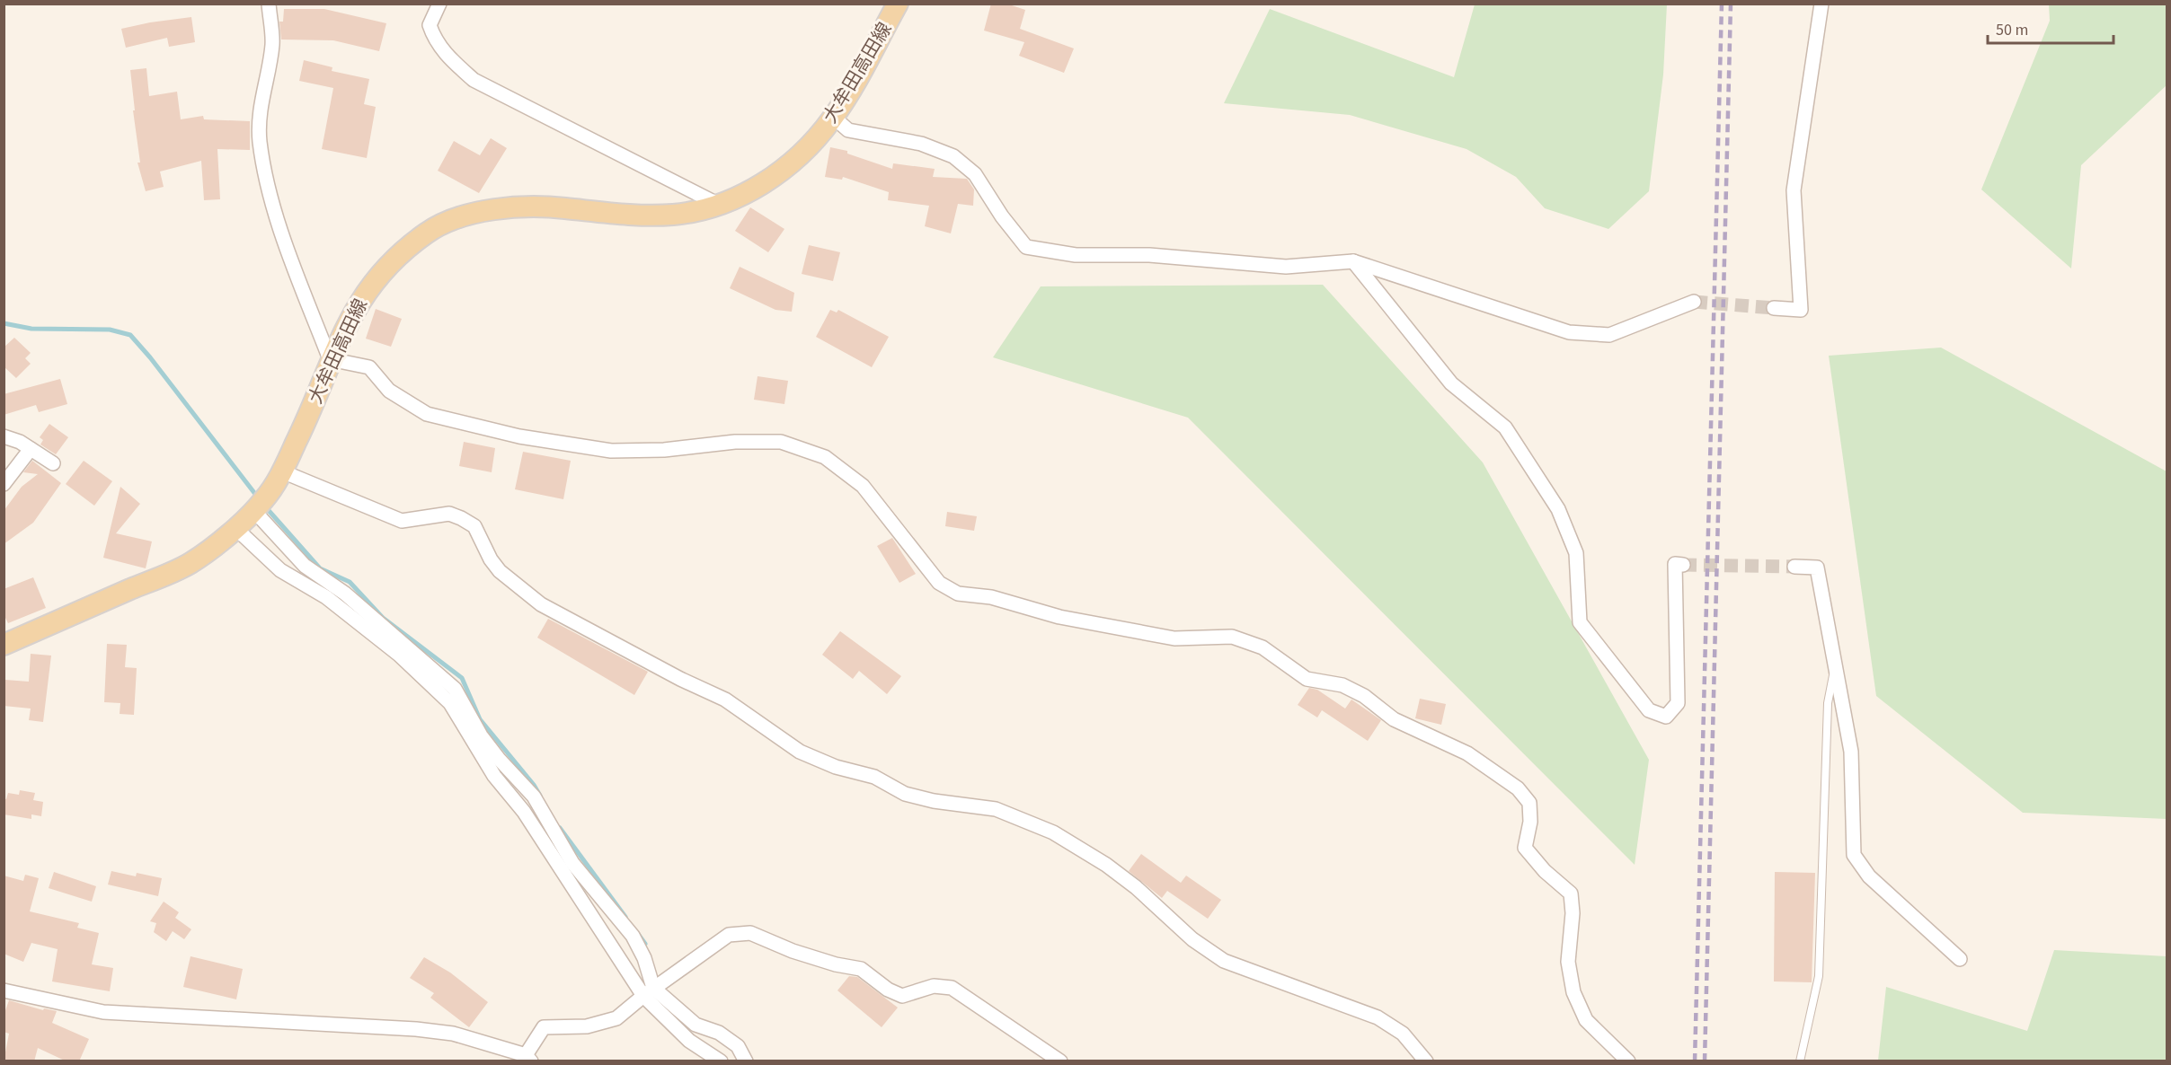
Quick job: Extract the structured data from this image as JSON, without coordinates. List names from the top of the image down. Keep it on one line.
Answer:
{"streets":{"main road":["大牟田高田線"]},"scale_bar":"50 m"}
